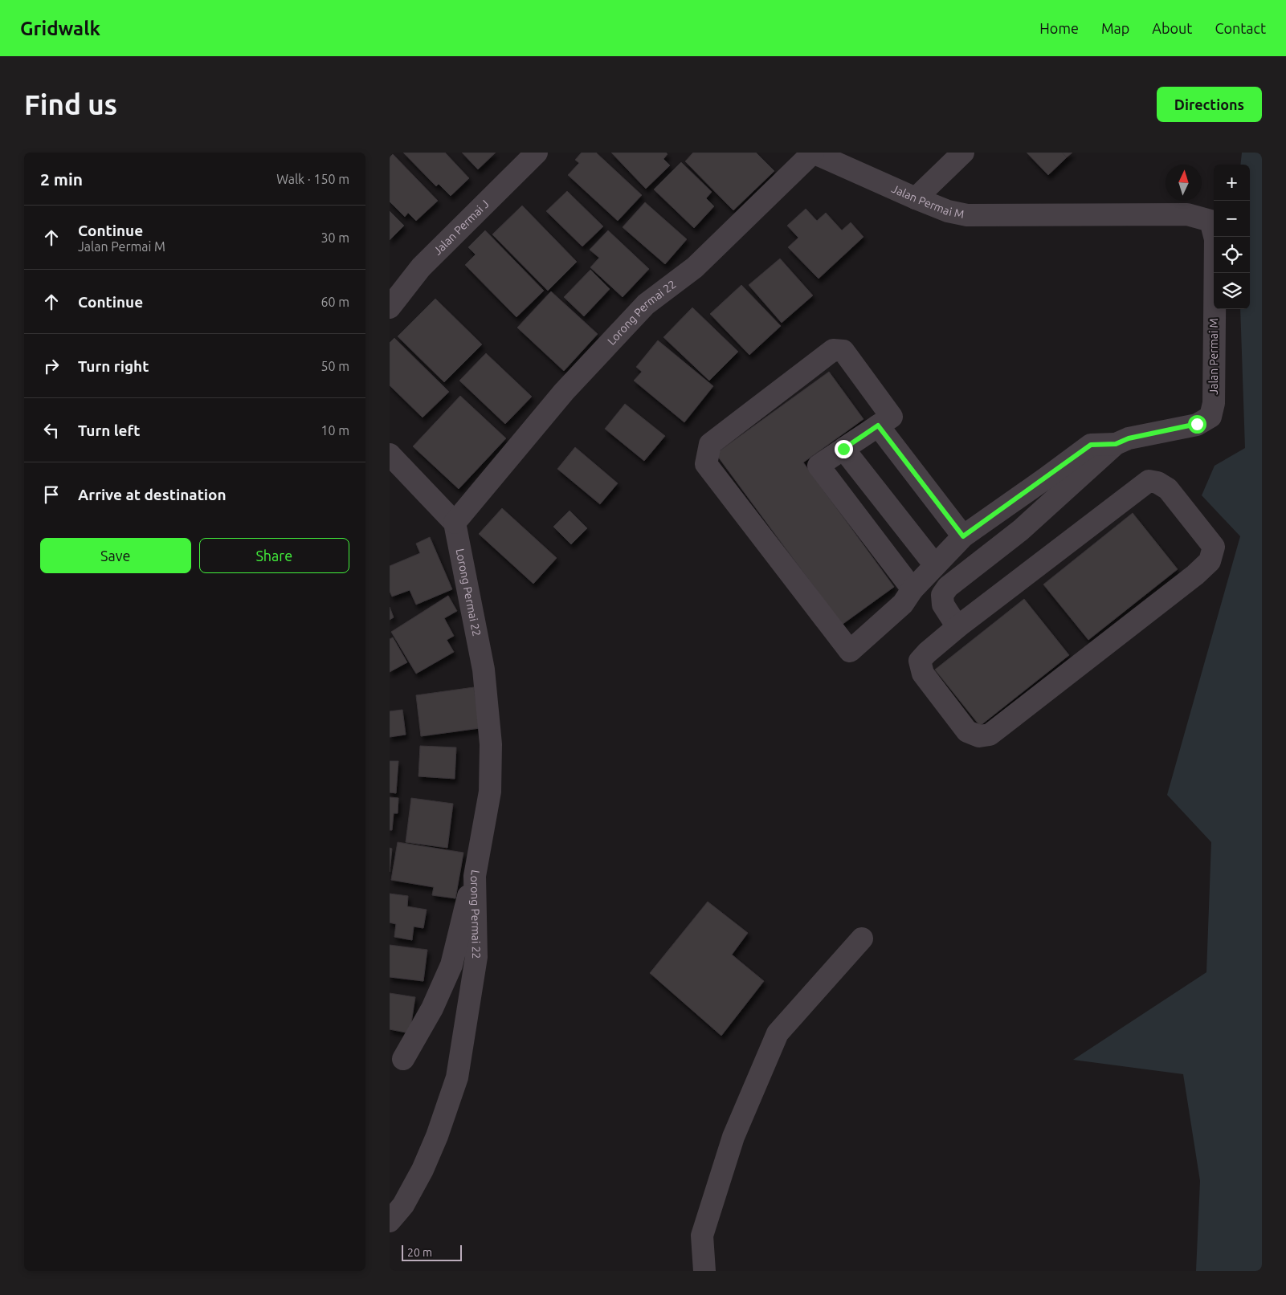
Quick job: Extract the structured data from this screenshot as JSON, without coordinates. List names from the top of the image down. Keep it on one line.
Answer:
{"streets":{"street":["Jalan Permai M","Jalan Permai J","Lorong Permai 22"]},"crossings":[["Jalan Permai M","Lorong Permai 22"]],"scale_bar":"20 m","north":"top","page":{"header":"Gridwalk","nav":["Home","Map","About","Contact"],"buttons":["Directions",["Save","Share"]],"title":"Find us","heading":["2 min","Walk · 150 m"],"map_buttons":["+","−"],"list":[["Continue","Jalan Permai M","30 m"],["Continue","60 m"],["Turn right","50 m"],["Turn left","10 m"],"Arrive at destination"],"scale":"20 m"}}
